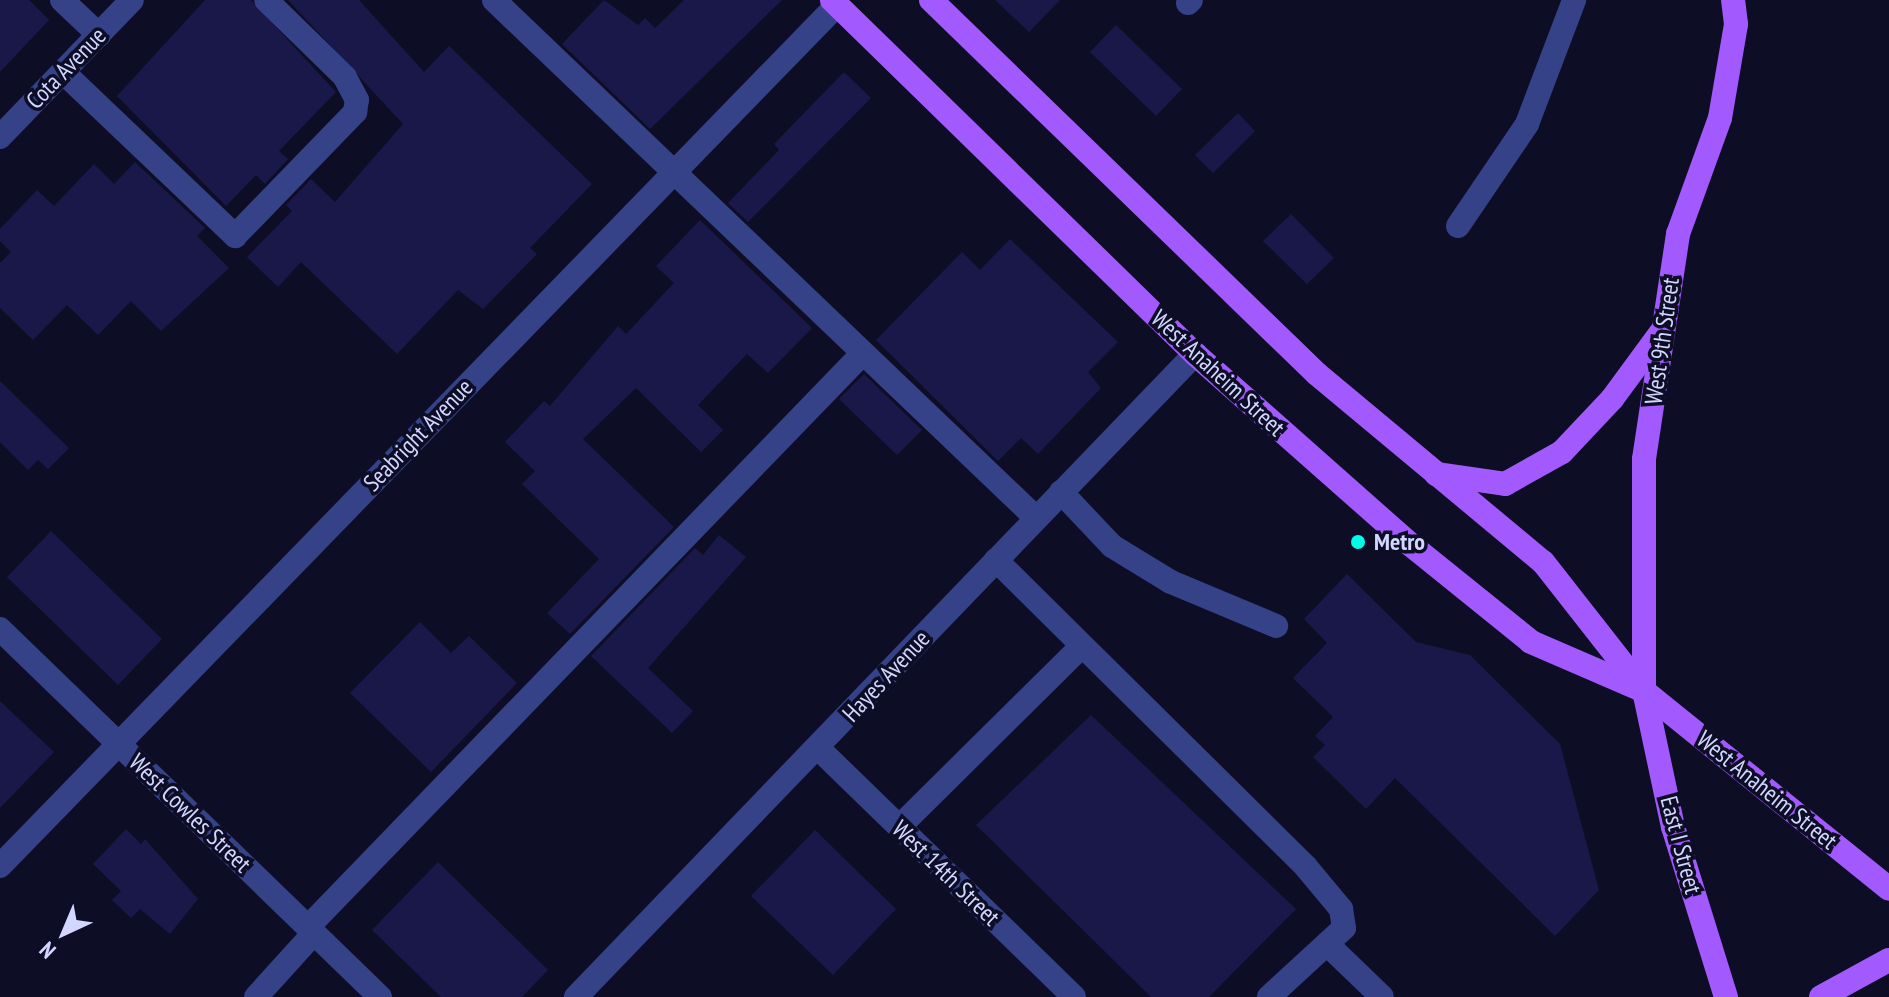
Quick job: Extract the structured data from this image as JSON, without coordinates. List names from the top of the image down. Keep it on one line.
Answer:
{"streets":{"main road":["West 9th Street","West Anaheim Street","East I Street"],"street":["Cota Avenue","Seabright Avenue","Hayes Avenue","West Cowles Street","West 14th Street"]},"crossings":[["West 9th Street","West Anaheim Street"],["West 9th Street","East I Street"],["West Anaheim Street","Seabright Avenue"],["West Anaheim Street","Hayes Avenue"],["West Anaheim Street","East I Street"],["Seabright Avenue","West Cowles Street"],["Hayes Avenue","West 14th Street"]],"places":["Metro"],"north":"bottom left"}
